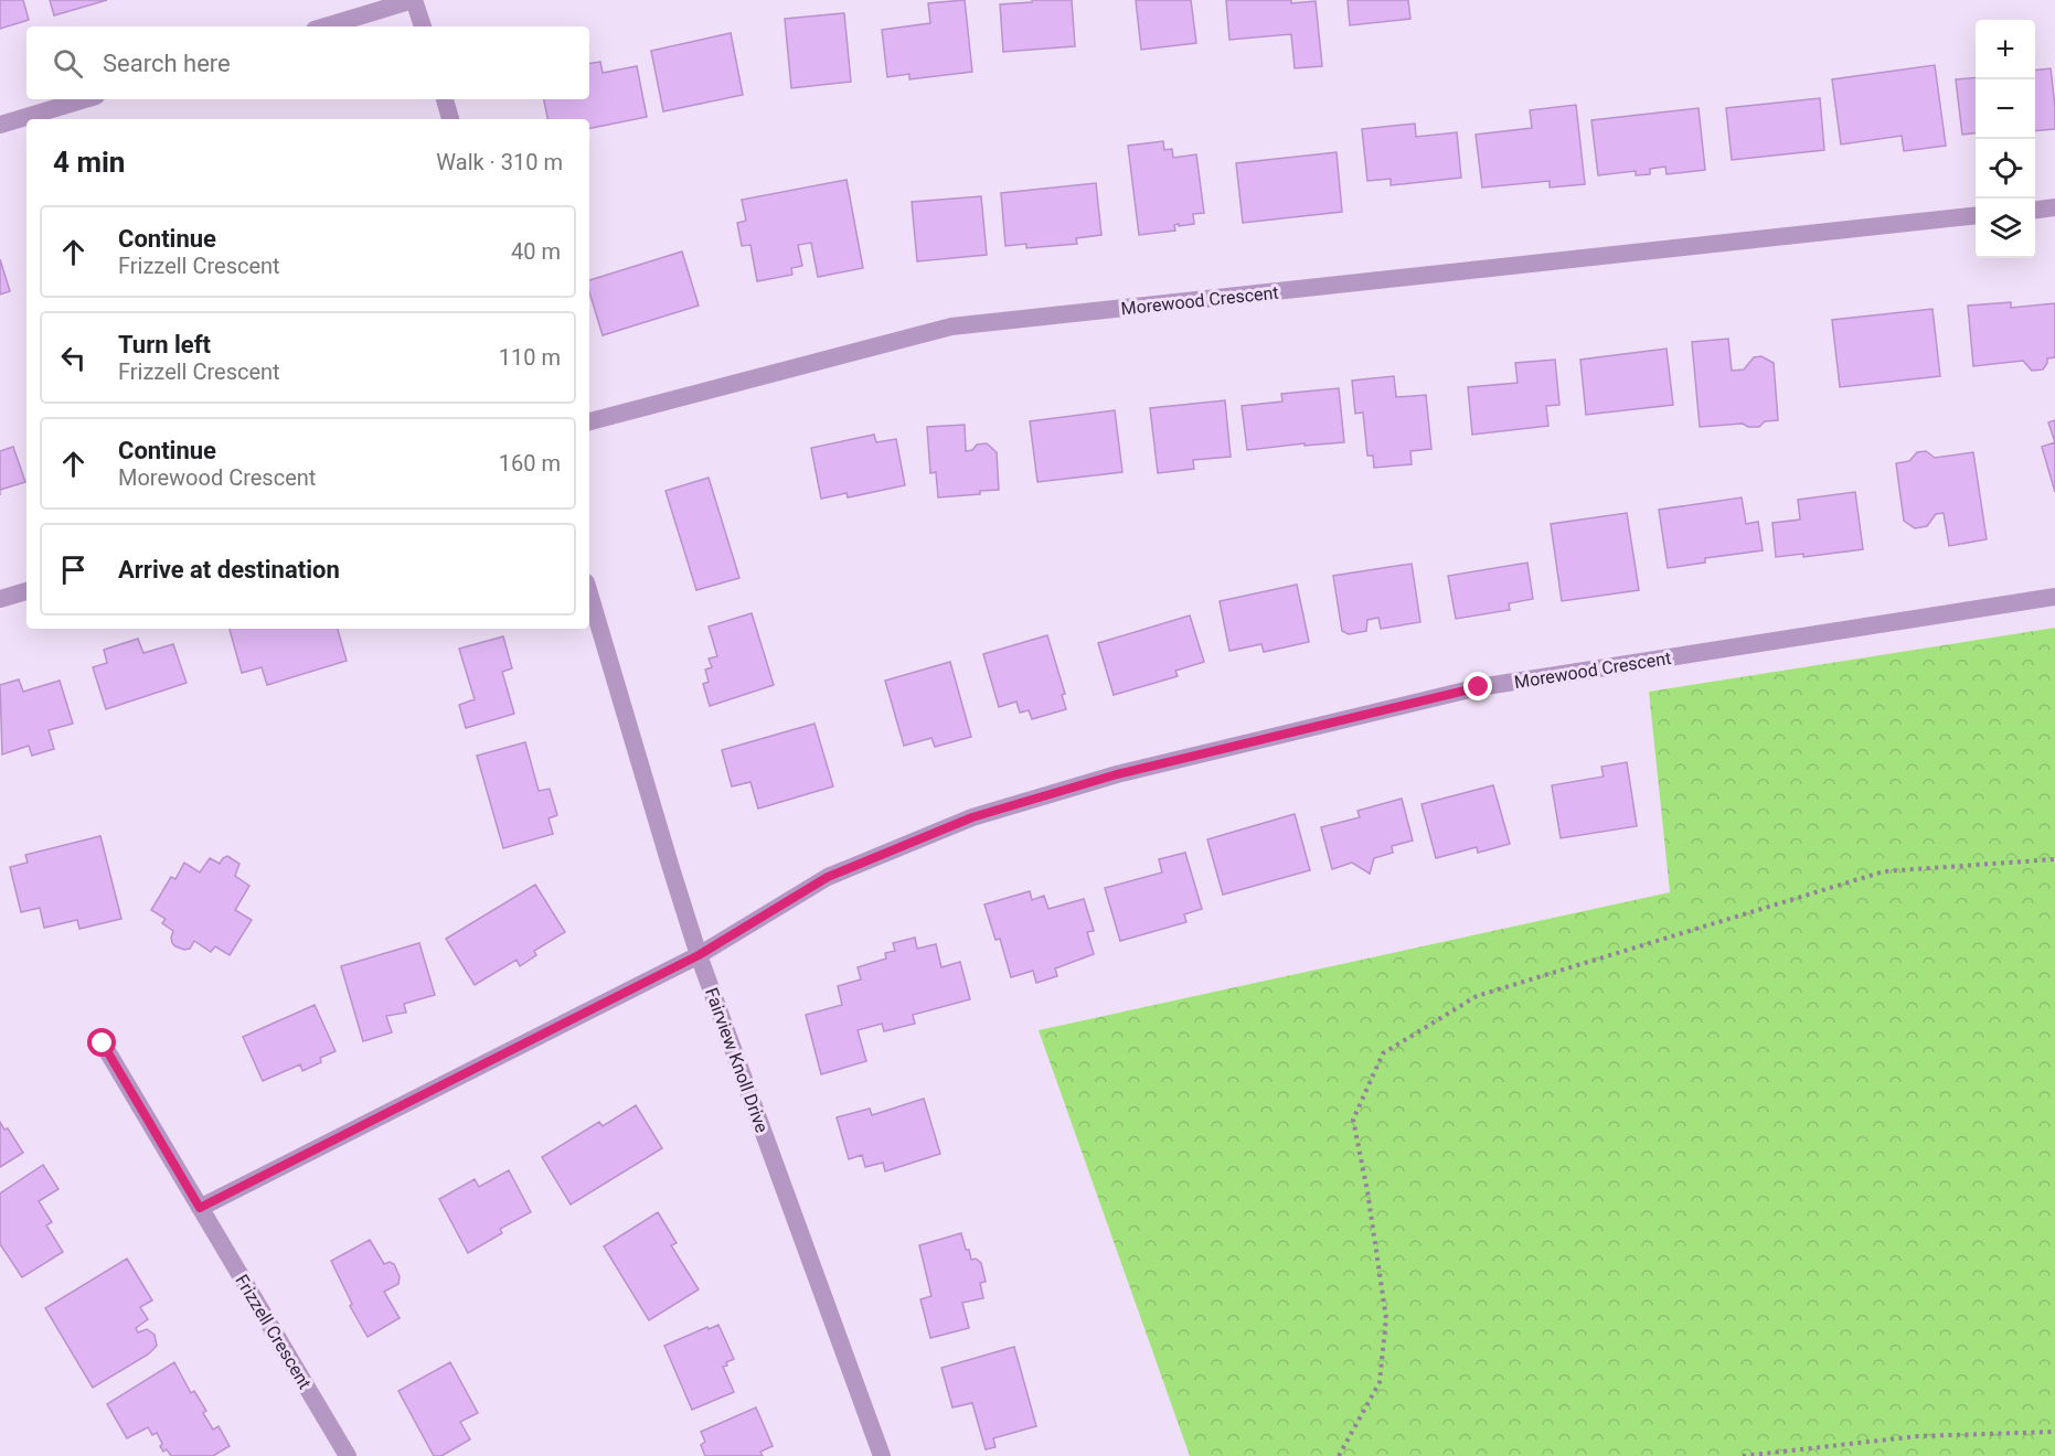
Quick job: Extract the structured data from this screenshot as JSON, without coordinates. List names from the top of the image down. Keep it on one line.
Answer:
{"streets":{"street":["Morewood Crescent","Fairview Knoll Drive","Frizzell Crescent"]},"crossings":[["Morewood Crescent","Fairview Knoll Drive"]],"page":{"map_buttons":["+","−"],"search":"Search here","heading":["4 min","Walk · 310 m"],"list":[["Continue","Frizzell Crescent","40 m"],["Turn left","Frizzell Crescent","110 m"],["Continue","Morewood Crescent","160 m"],"Arrive at destination"]}}
